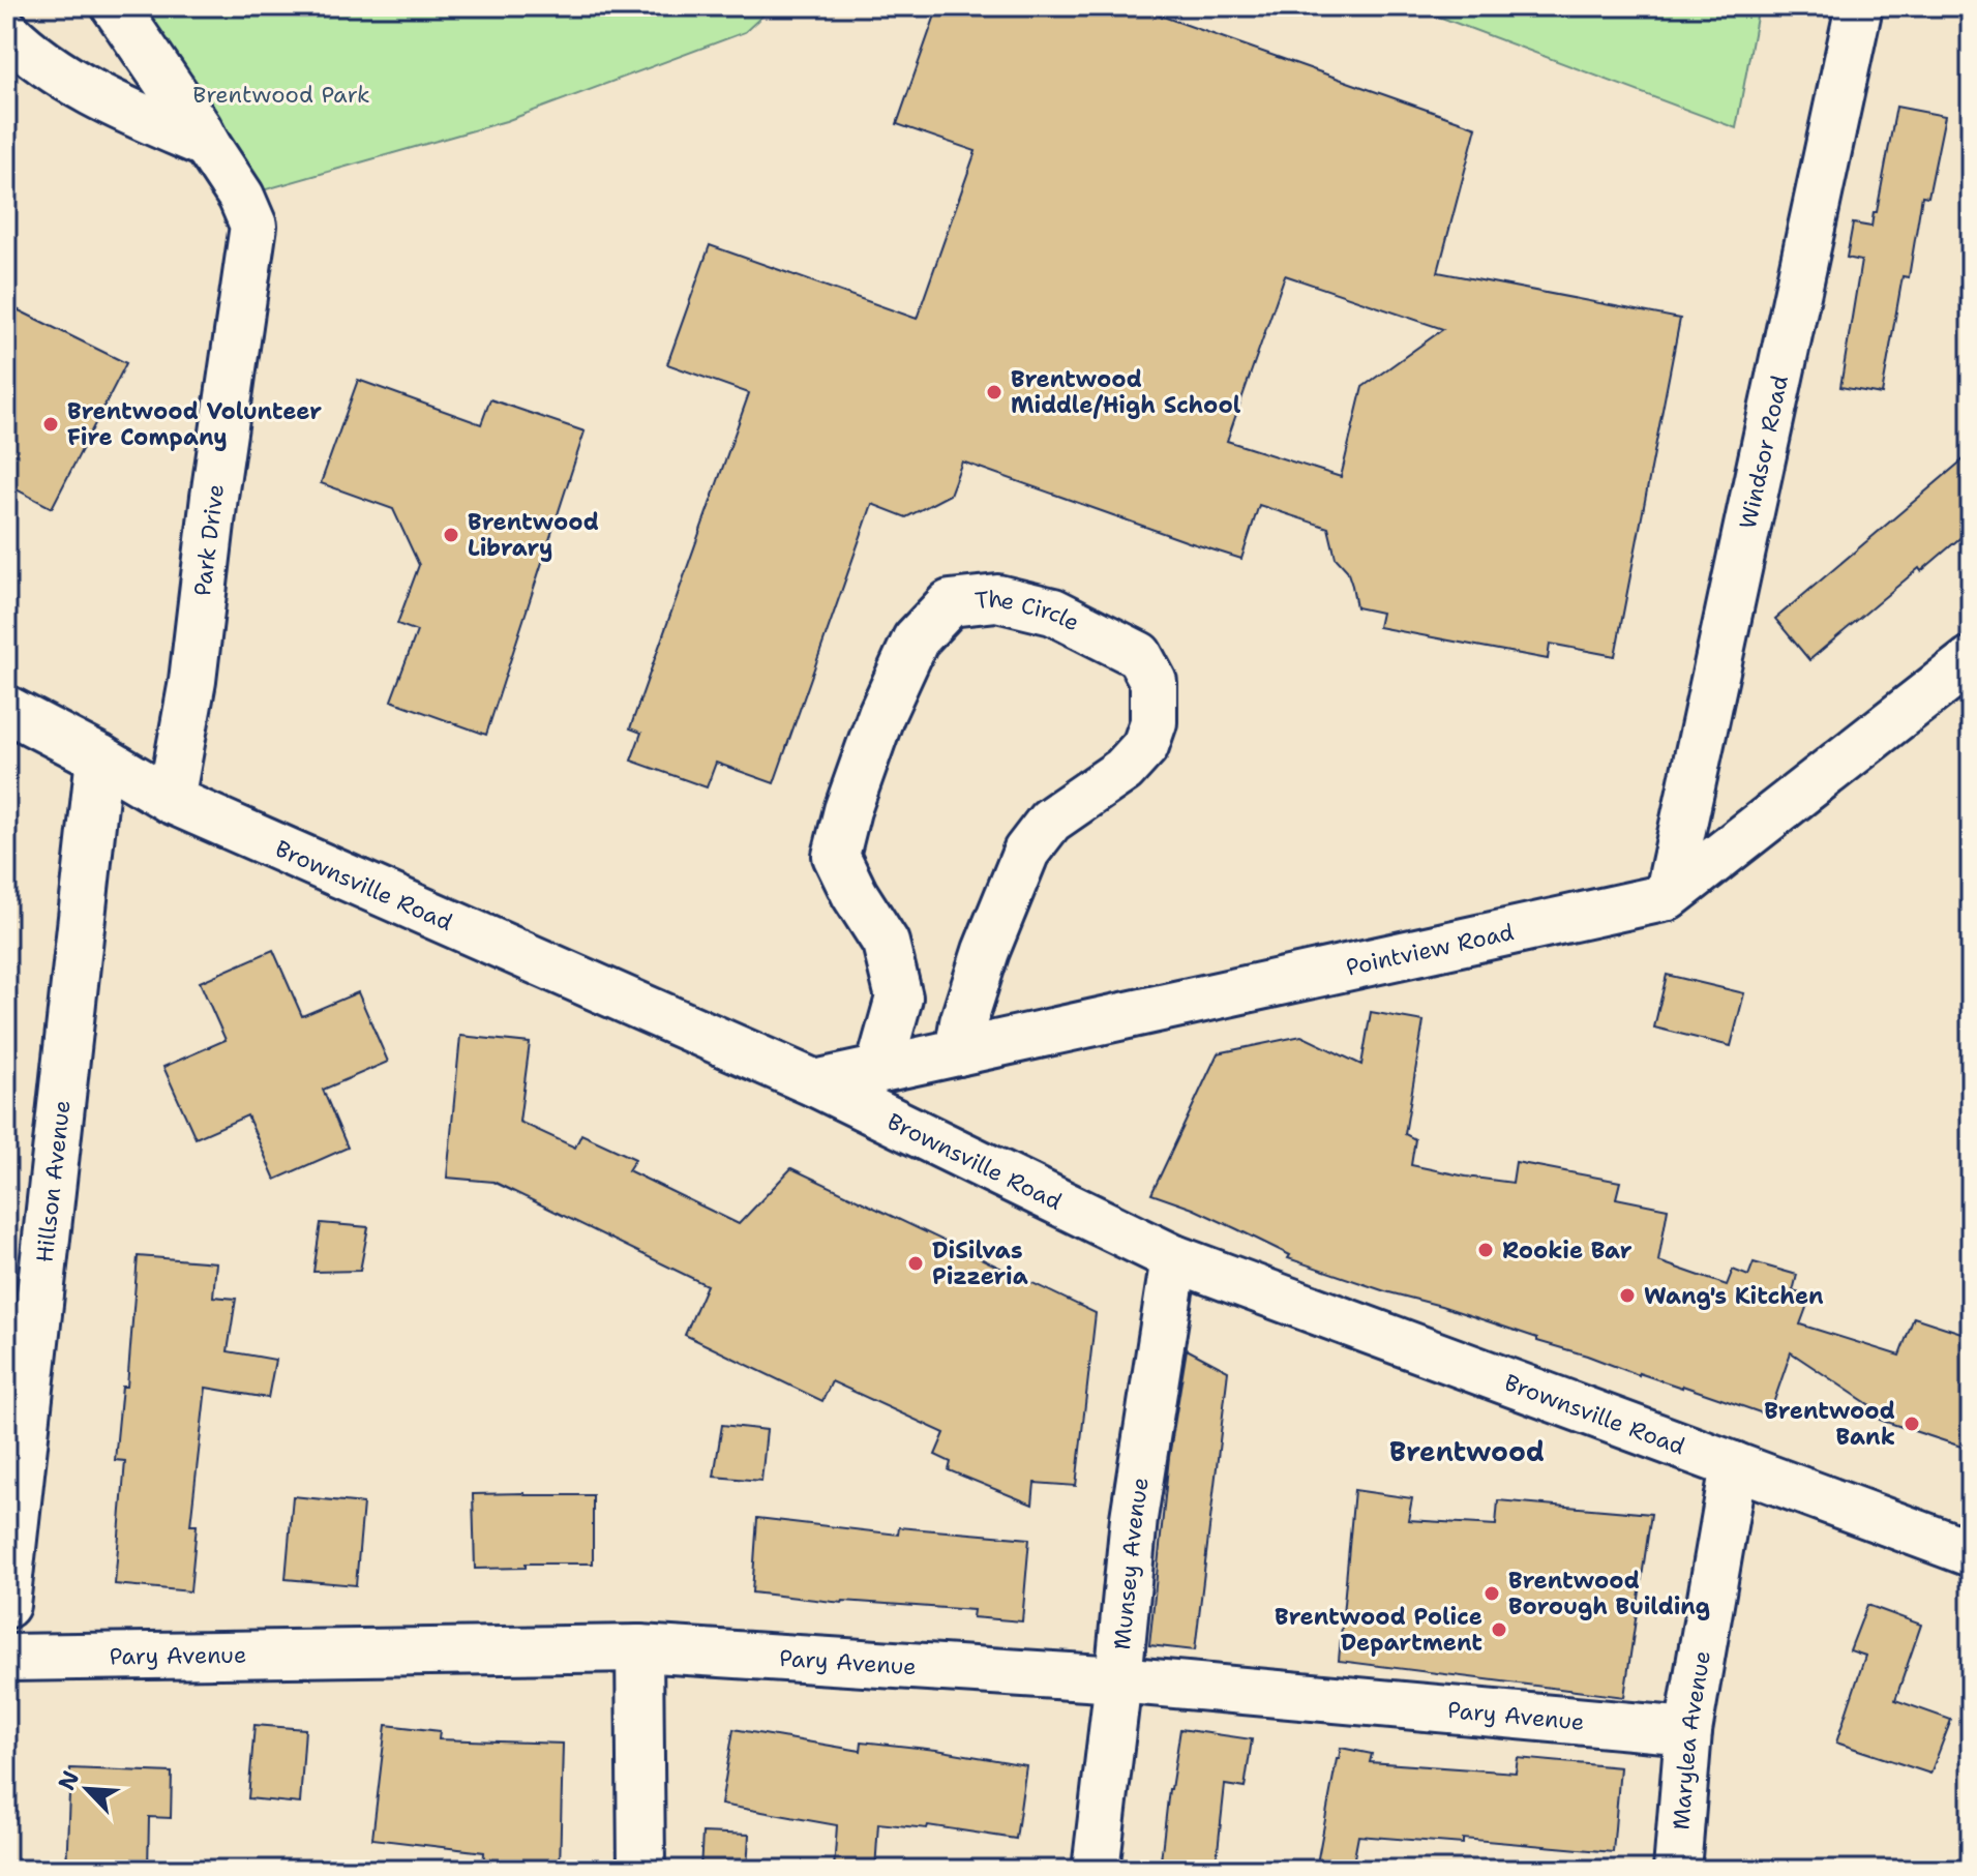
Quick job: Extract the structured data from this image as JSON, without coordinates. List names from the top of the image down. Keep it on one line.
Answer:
{"streets":{"street":["Windsor Road","Park Drive","The Circle","Brownsville Road","Pointview Road","Hillson Avenue","Munsey Avenue","Pary Avenue","Marylea Avenue"]},"crossings":[["Windsor Road","Pointview Road"],["Park Drive","Brownsville Road"],["The Circle","Pointview Road"],["Brownsville Road","Pointview Road"],["Brownsville Road","Hillson Avenue"],["Brownsville Road","Munsey Avenue"],["Brownsville Road","Marylea Avenue"],["Munsey Avenue","Pary Avenue"],["Pary Avenue","Marylea Avenue"]],"districts":["Brentwood"],"parks":["Brentwood Park"],"places":["Brentwood Middle/High School","Brentwood Volunteer Fire Company","Brentwood Library","Rookie Bar","DiSilvas Pizzeria","Wang's Kitchen","Brentwood Bank","Brentwood Borough Building","Brentwood Police Department"],"north":"top left"}
